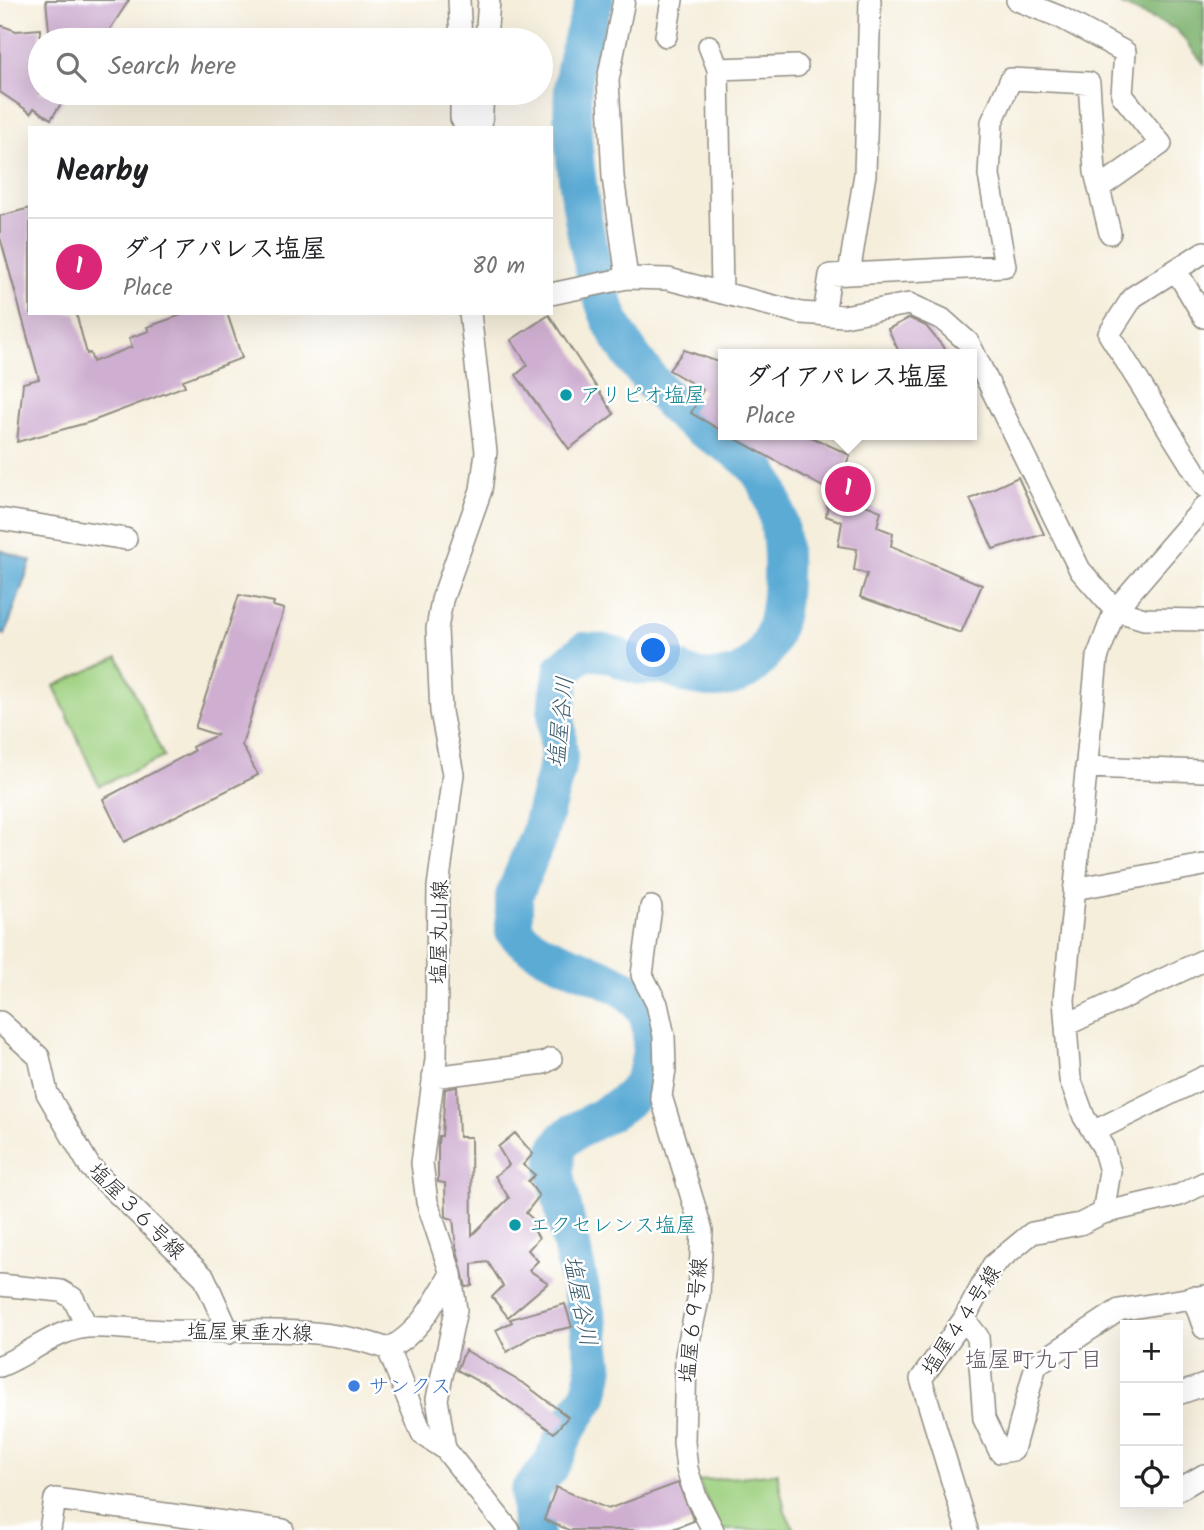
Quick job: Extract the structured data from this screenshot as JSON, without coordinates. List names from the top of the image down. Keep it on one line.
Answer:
{"streets":{"street":["塩屋丸山線","塩屋３６号線","塩屋６９号線","塩屋４４号線","塩屋東垂水線"]},"crossings":[["塩屋３６号線","塩屋東垂水線"]],"districts":["塩屋町九丁目"],"water":["塩屋谷川"],"places":["アリピオ塩屋","エクセレンス塩屋","サンクス"],"page":{"search":"Search here","heading":"Nearby","list":[{"mark":"1","name":"ダイアパレス塩屋","note":"Place","value":"80 m"}],"popup":["ダイアパレス塩屋","Place"],"pins":"1","map_buttons":["+","−"]}}
